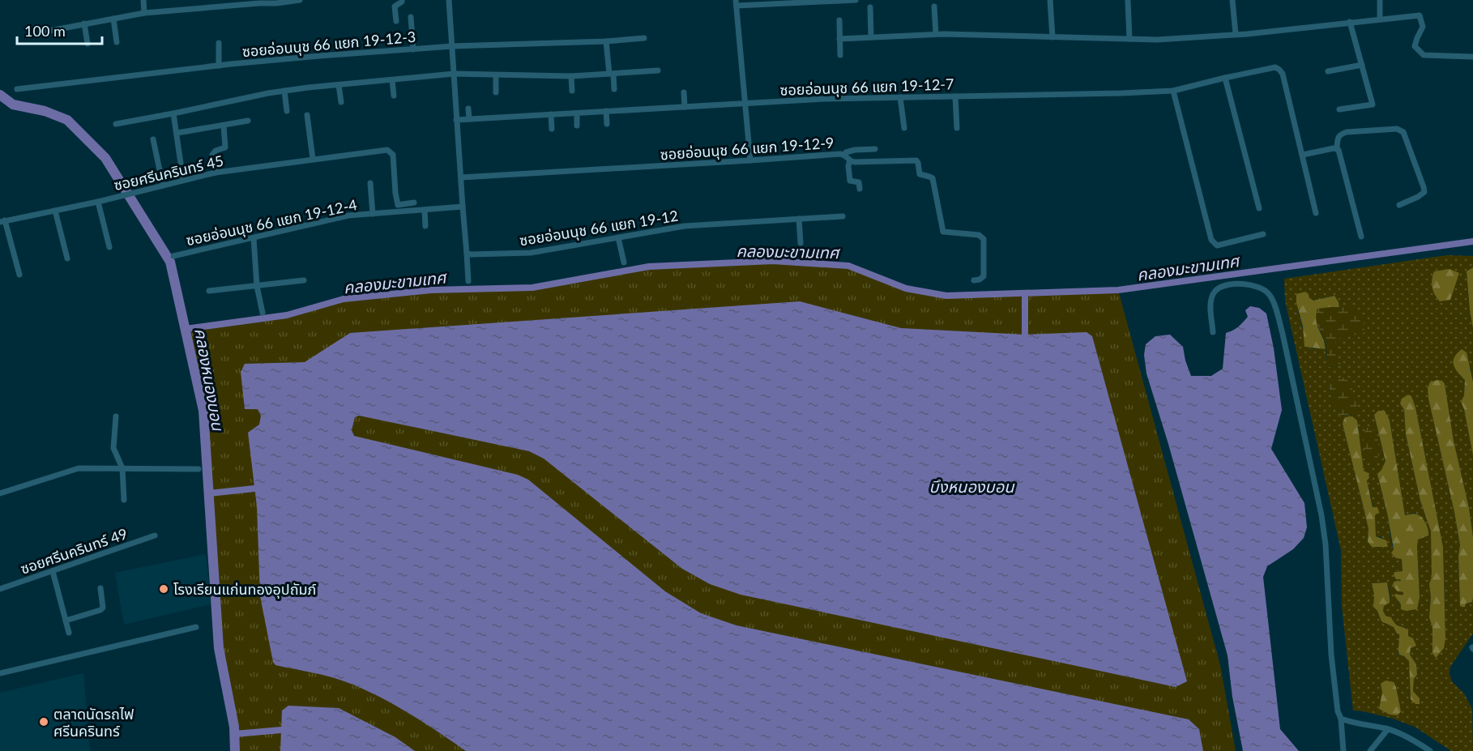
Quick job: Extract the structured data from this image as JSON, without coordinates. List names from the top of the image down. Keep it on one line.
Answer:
{"streets":{"street":["ซอยอ่อนนุช 66 แยก 19-12-3","ซอยอ่อนนุช 66 แยก 19-12-7","ซอยอ่อนนุช 66 แยก 19-12-9","ซอยศรีนครินทร์ 45","ซอยอ่อนนุช 66 แยก 19-12-4","ซอยอ่อนนุช 66 แยก 19-12","ซอยศรีนครินทร์ 49"]},"water":["คลองมะขามเทศ","คลองหนองบอน","บึงหนองบอน"],"places":["โรงเรียนแก่นทองอุปถัมภ์","ตลาดนัดรถไฟ ศรีนครินทร์"],"scale_bar":"100 m"}
